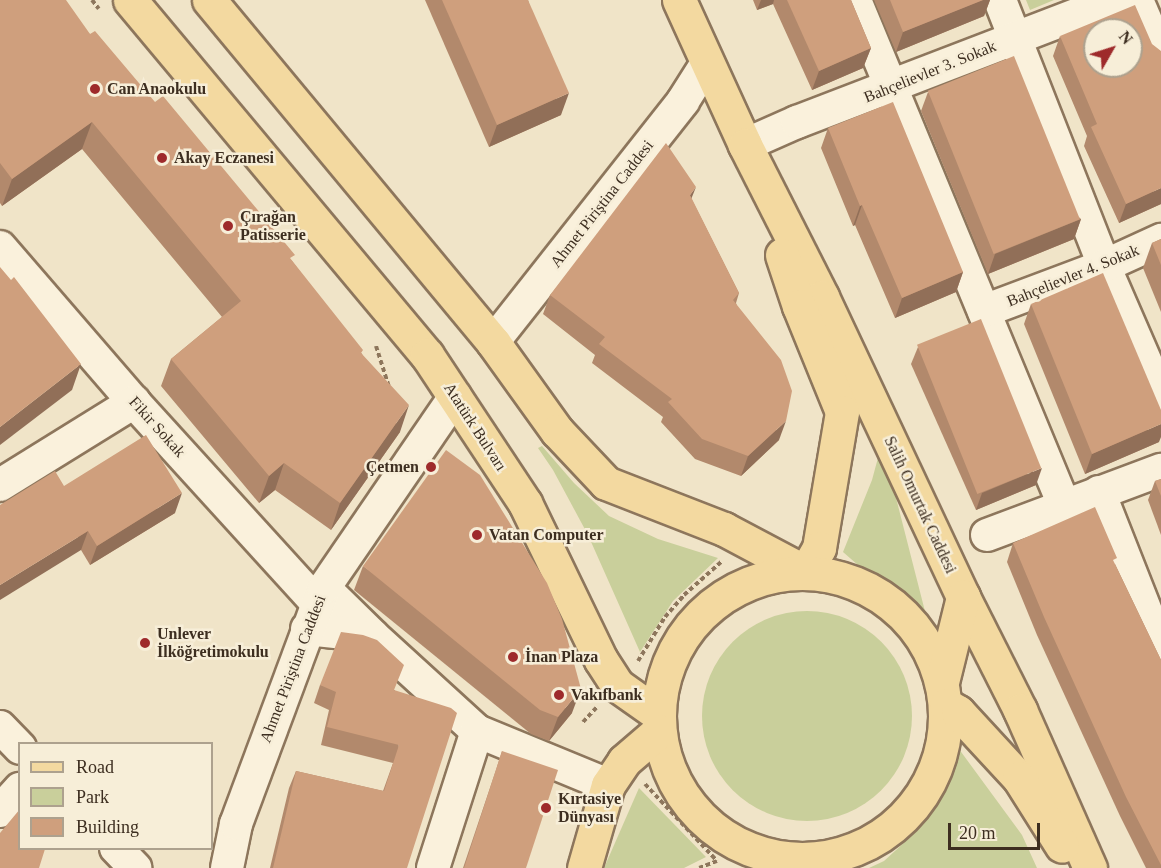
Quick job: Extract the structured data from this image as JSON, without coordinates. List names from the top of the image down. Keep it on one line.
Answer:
{"streets":{"main road":["Atatürk Bulvarı","Salih Omurtak Caddesi"],"street":["Bahçelievler 3. Sokak","Ahmet Piriştina Caddesi","Bahçelievler 4. Sokak","Fikir Sokak"]},"crossings":[["Bahçelievler 3. Sokak","Salih Omurtak Caddesi"],["Ahmet Piriştina Caddesi","Fikir Sokak"],["Ahmet Piriştina Caddesi","Atatürk Bulvarı"],["Ahmet Piriştina Caddesi","Salih Omurtak Caddesi"]],"places":["Can Anaokulu","Akay Eczanesi","Çırağan Patisserie","Çetmen","Vatan Computer","Unlever İlköğretimokulu","İnan Plaza","Vakıfbank","Kırtasiye Dünyası"],"legend":["Road","Park","Building"],"scale_bar":"20 m","north":"top right"}
